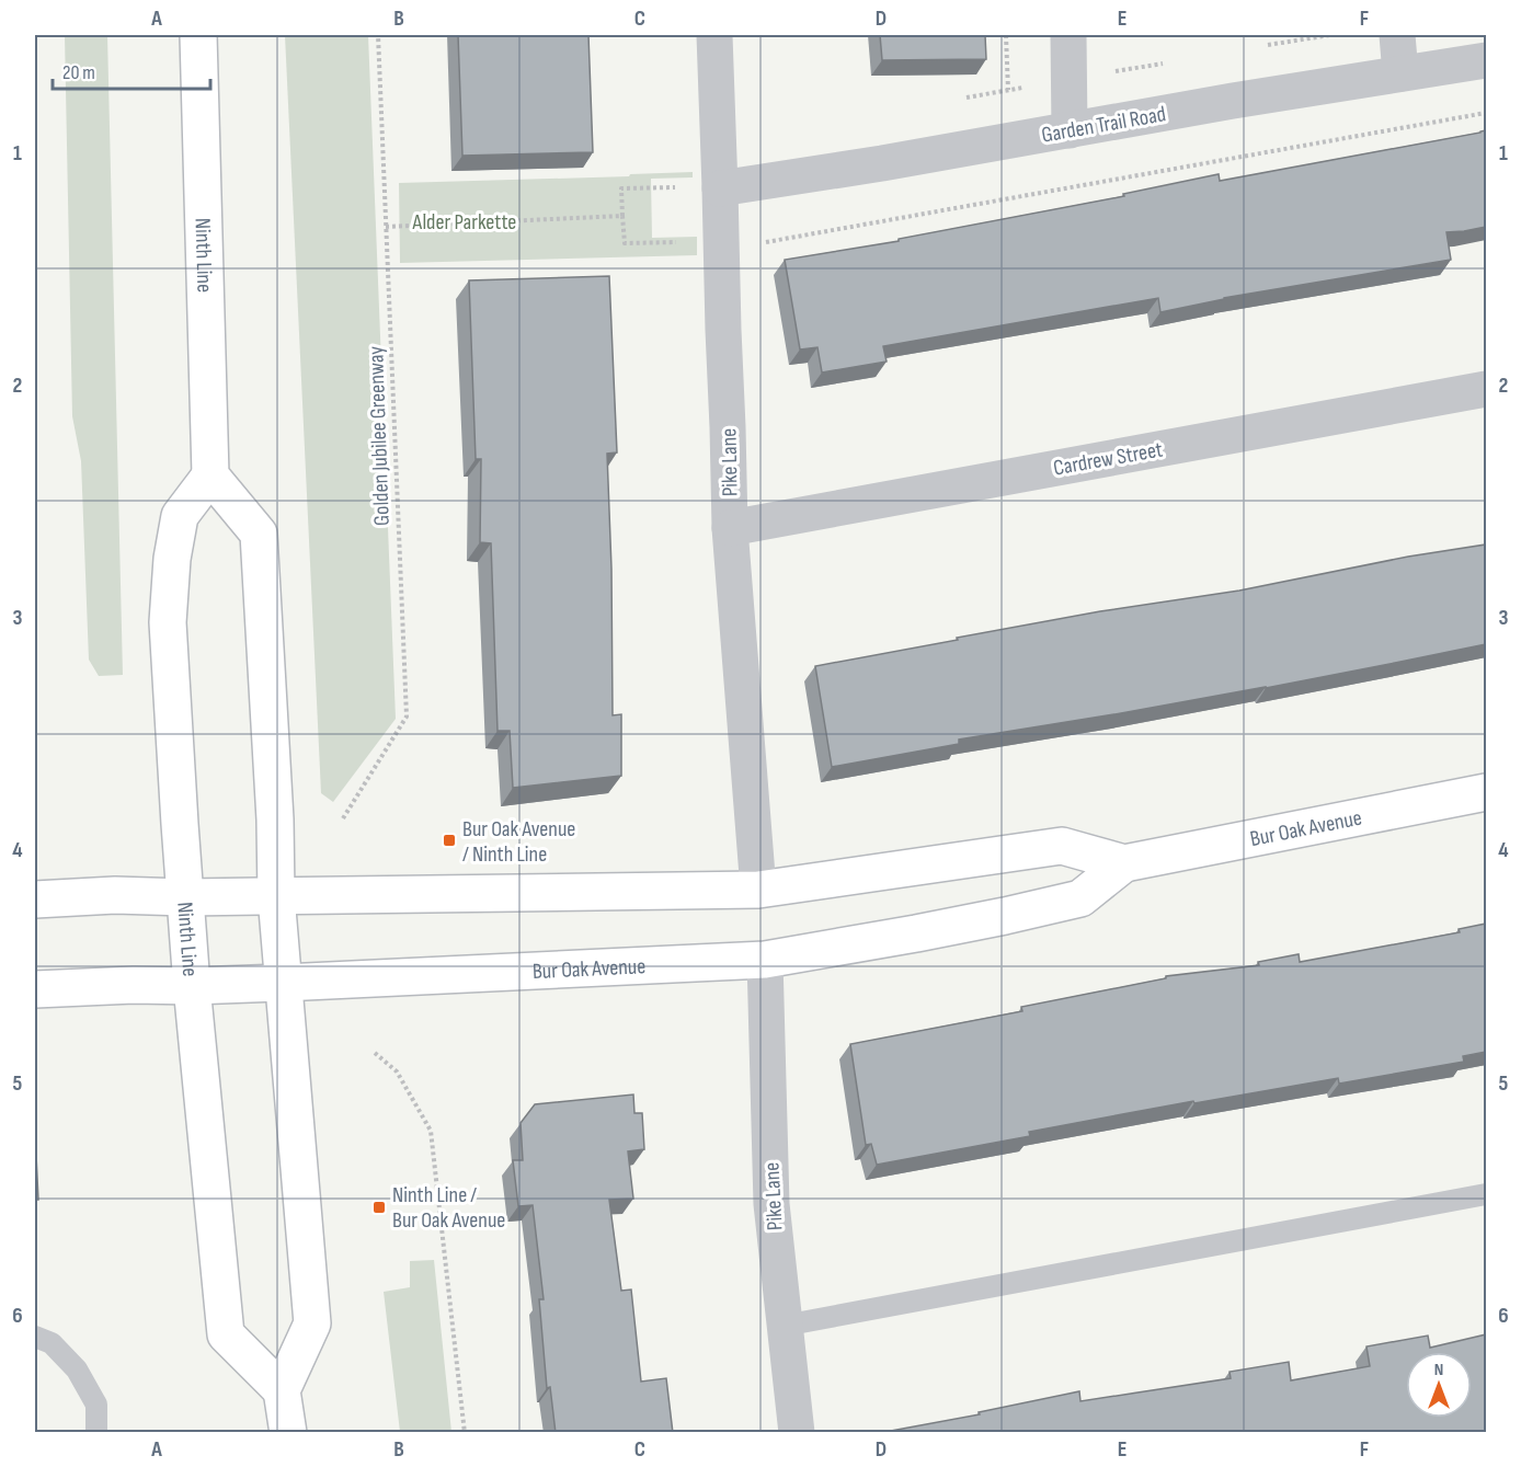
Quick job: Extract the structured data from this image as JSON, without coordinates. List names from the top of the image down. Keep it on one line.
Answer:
{"streets":{"street":["Garden Trail Road","Ninth Line","Cardrew Street","Pike Lane","Bur Oak Avenue"],"path":["Golden Jubilee Greenway"]},"crossings":[["Garden Trail Road","Pike Lane"],["Ninth Line","Bur Oak Avenue"],["Cardrew Street","Pike Lane"],["Pike Lane","Bur Oak Avenue"]],"parks":["Alder Parkette"],"places":{"transit":["Bur Oak Avenue / Ninth Line","Ninth Line / Bur Oak Avenue"]},"scale_bar":"20 m","north":"top","grid":{"columns":["A","B","C","D","E","F"],"rows":["1","2","3","4","5","6"]}}
